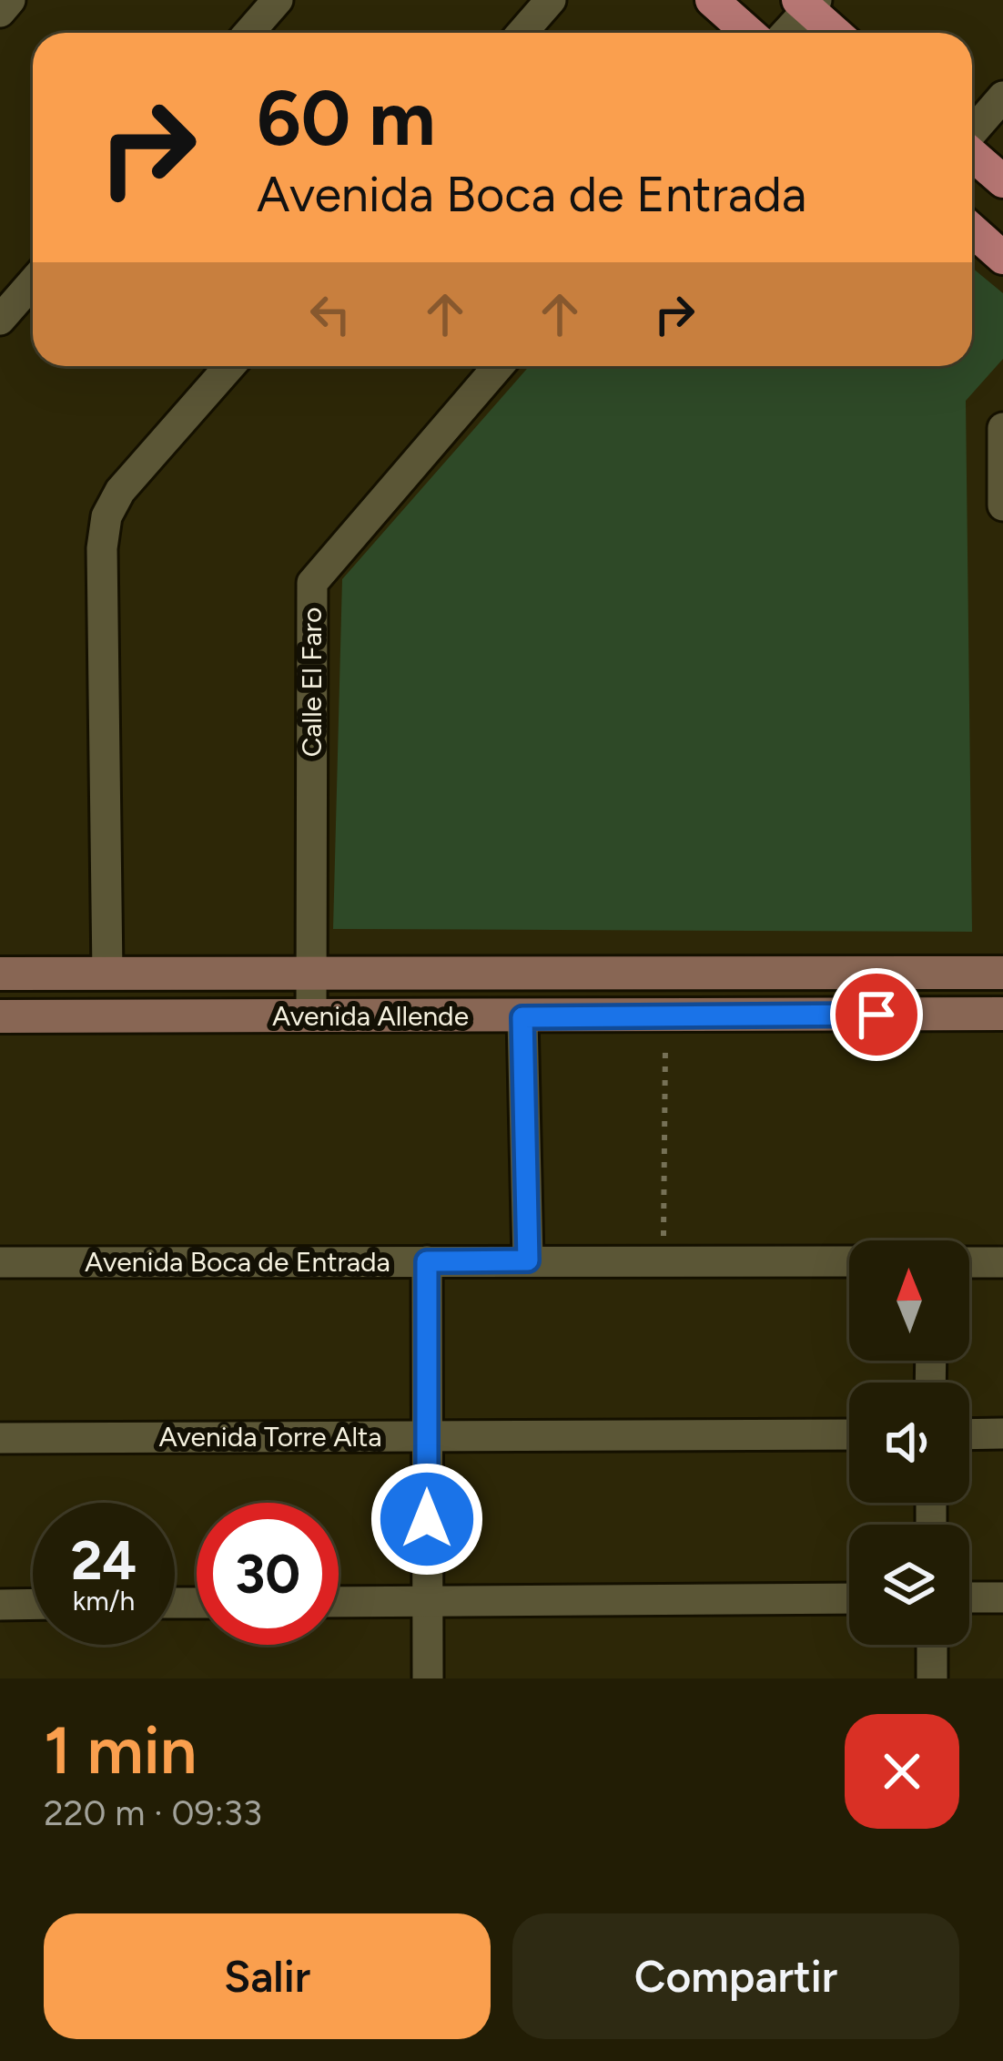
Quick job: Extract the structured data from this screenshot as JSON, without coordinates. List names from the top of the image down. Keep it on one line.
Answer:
{"streets":{"street":["Calle El Faro","Avenida Allende","Avenida Boca de Entrada","Avenida Torre Alta"]},"crossings":[["Calle El Faro","Avenida Allende"]],"north":"top","page":{"turn":["60 m","Avenida Boca de Entrada"],"speed":"24 km/h","limit":"30","heading":["1 min","220 m · 09:33"],"buttons":["Salir","Compartir"]}}
